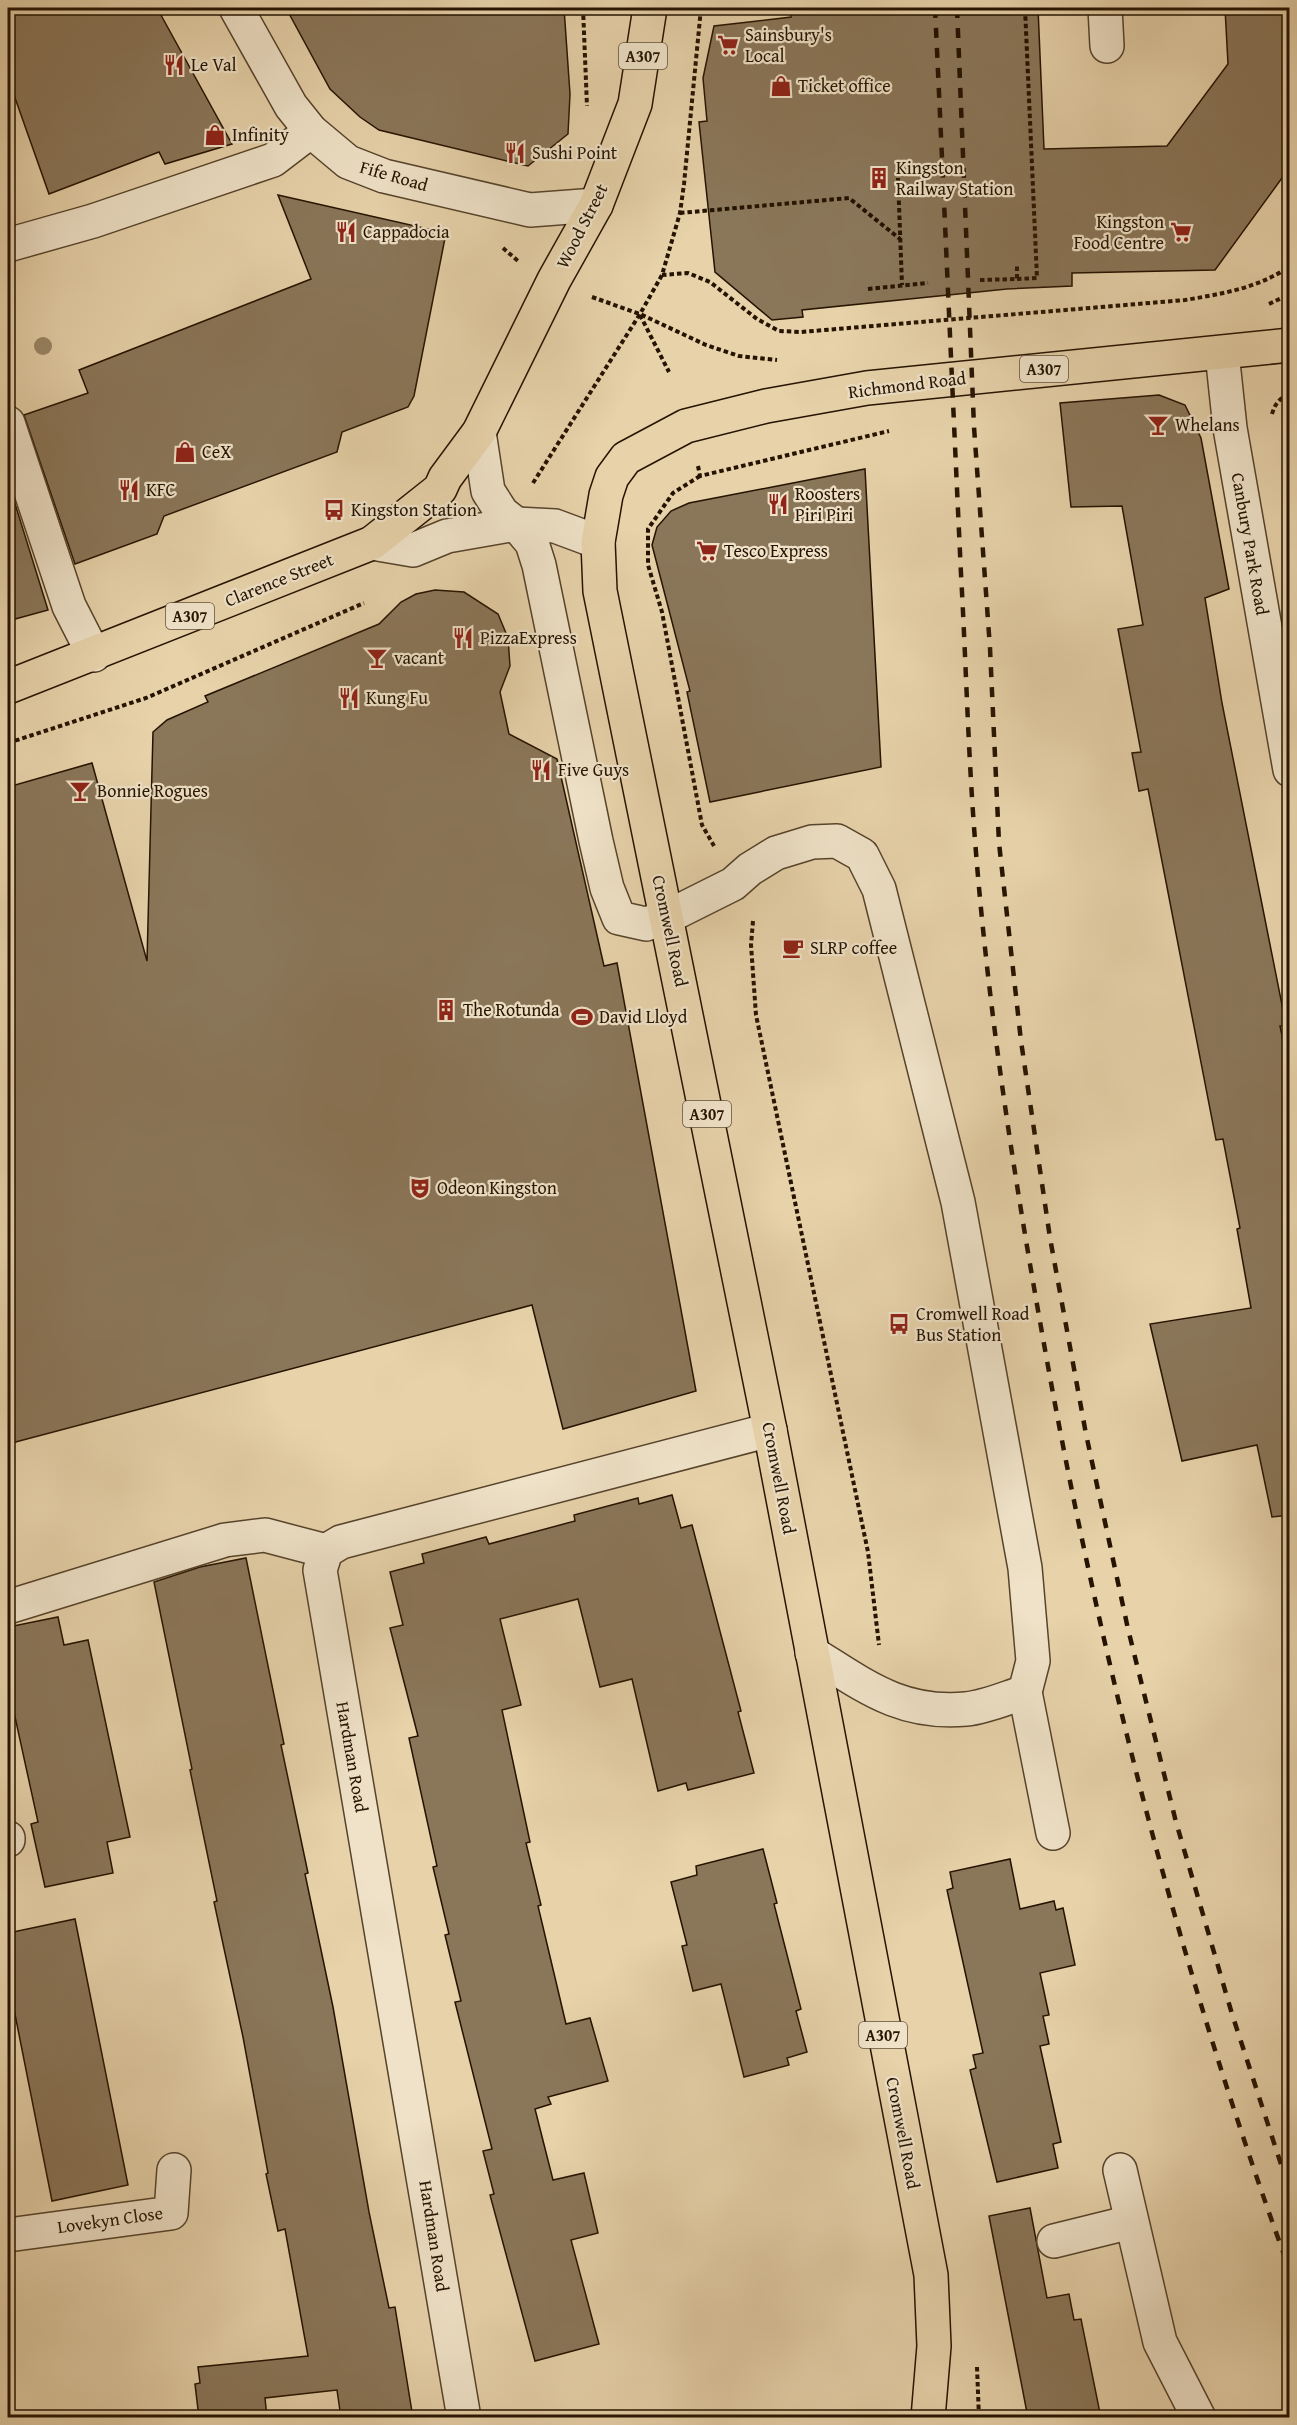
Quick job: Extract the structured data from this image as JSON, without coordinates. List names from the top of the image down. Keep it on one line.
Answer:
{"streets":{"main road":["A307","Wood Street","Richmond Road","Clarence Street","Cromwell Road"],"street":["Fife Road","Canbury Park Road","Hardman Road","Lovekyn Close"]},"crossings":[["Fife Road","Wood Street"],["Wood Street","Clarence Street"],["Richmond Road","Canbury Park Road"],["Richmond Road","Cromwell Road"]],"places":{"supermarket":["Sainsbury's Local","Kingston Food Centre","Tesco Express"],"restaurant":["Le Val","Sushi Point","Cappadocia","KFC","Roosters Piri Piri","PizzaExpress","Kung Fu","Five Guys"],"shop":["Ticket office","Infinity","CeX"],"building":["Kingston Railway Station","The Rotunda"],"bar":["Whelans","vacant","Bonnie Rogues"],"bus stop":["Kingston Station","Cromwell Road Bus Station"],"cafe":["SLRP coffee"],"sports":["David Lloyd"],"theatre":["Odeon Kingston"]}}
